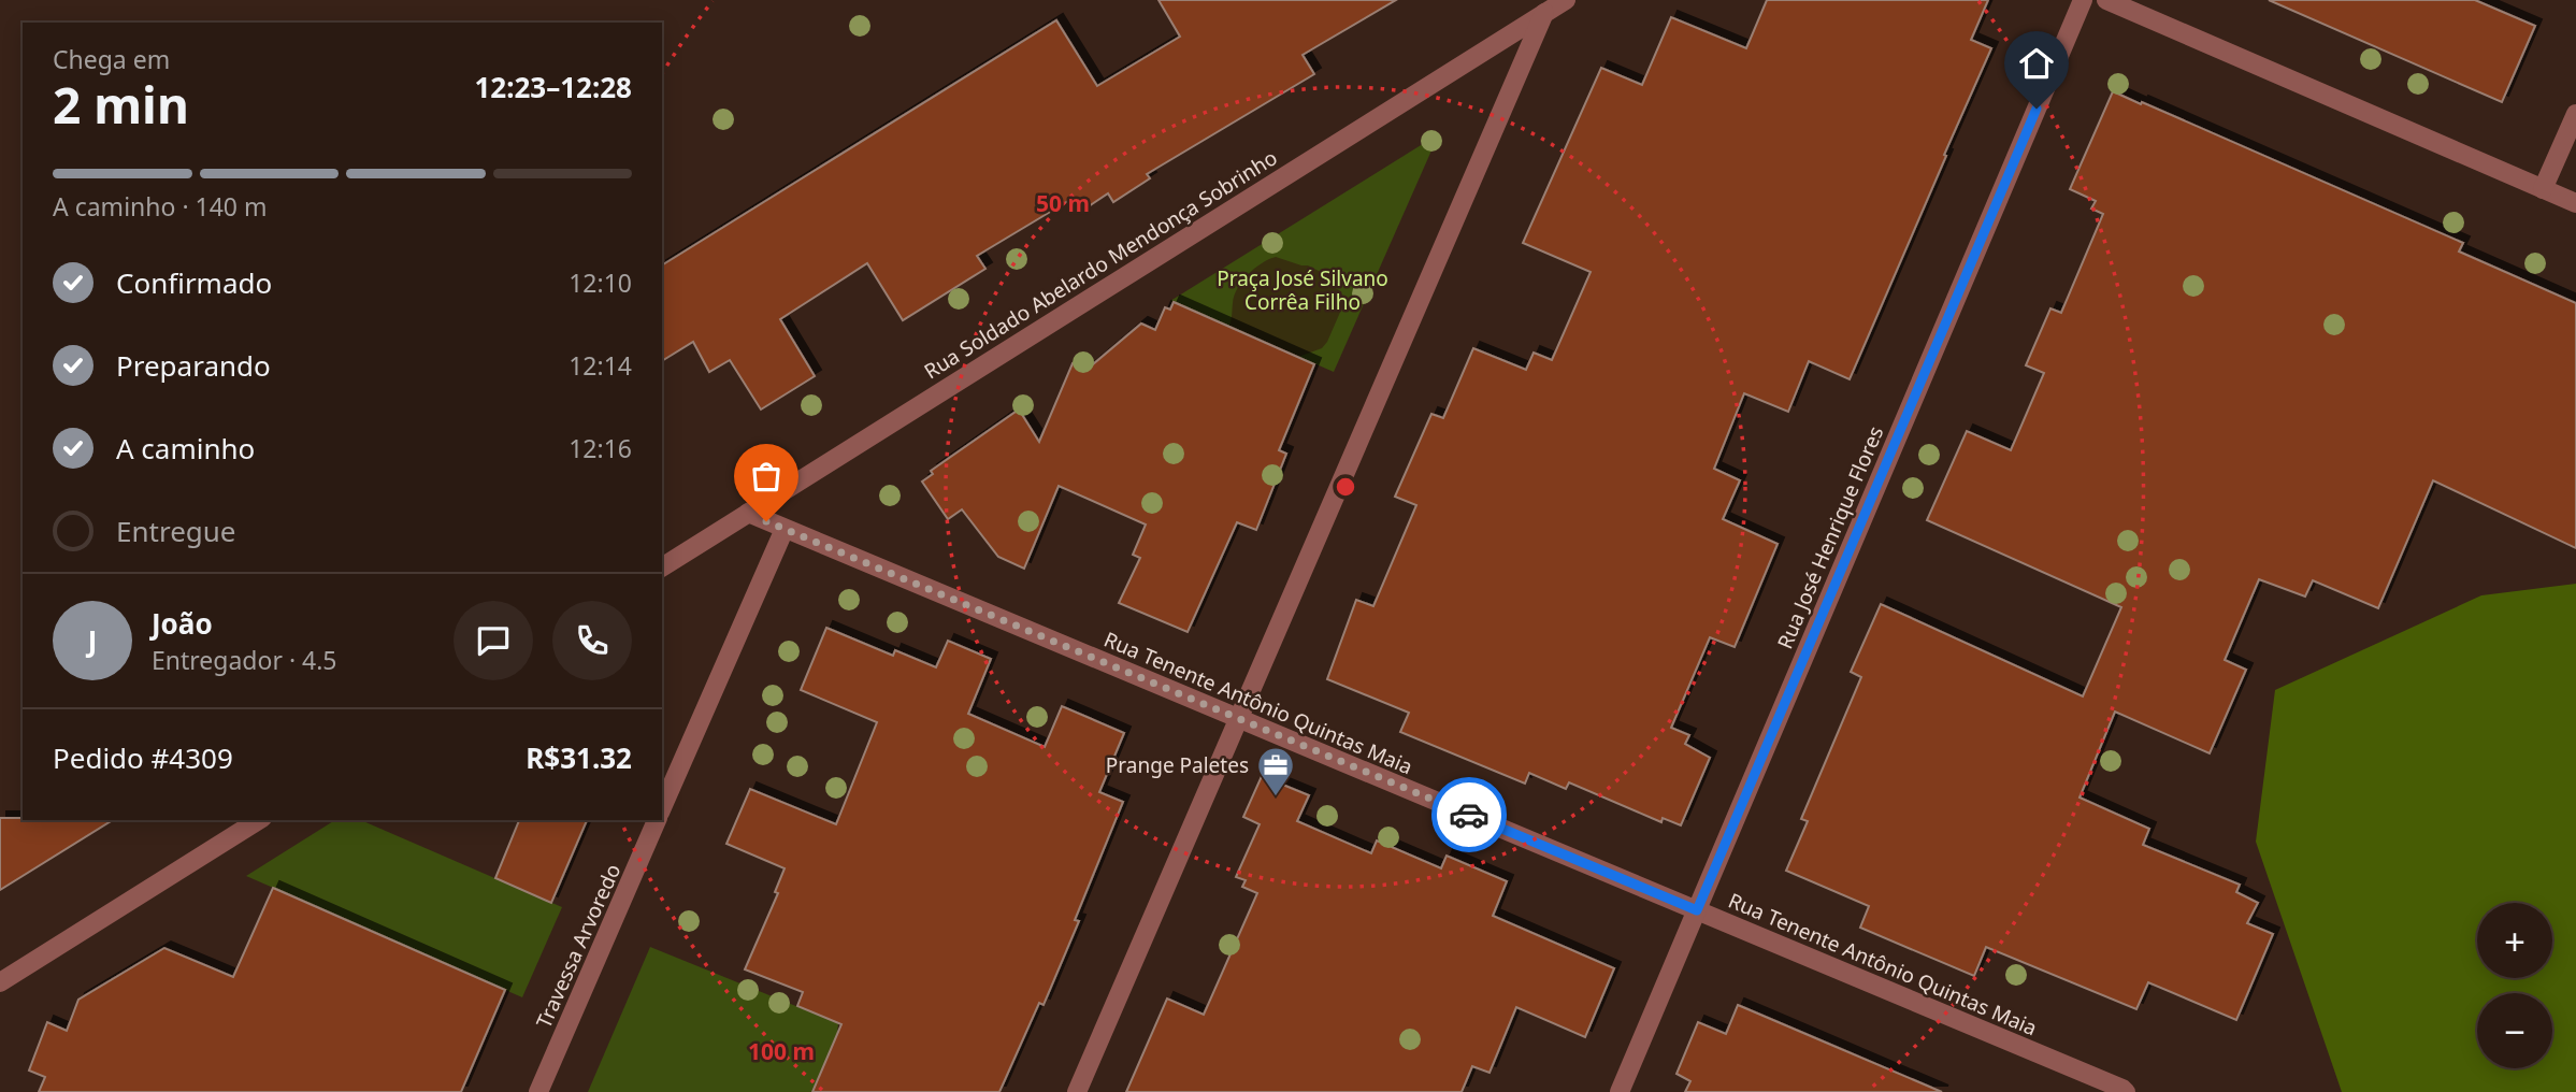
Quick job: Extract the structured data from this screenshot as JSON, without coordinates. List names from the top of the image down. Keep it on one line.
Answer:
{"streets":{"street":["Rua Soldado Abelardo Mendonça Sobrinho","Rua José Henrique Flores","Rua Tenente Antônio Quintas Maia","Travessa Arvoredo"]},"crossings":[["Rua Soldado Abelardo Mendonça Sobrinho","Rua Tenente Antônio Quintas Maia"],["Rua José Henrique Flores","Rua Tenente Antônio Quintas Maia"],["Rua Tenente Antônio Quintas Maia","Travessa Arvoredo"]],"parks":["Praça José Silvano Corrêa Filho"],"places":{"office":["Prange Paletes"]},"page":{"heading":["2 min","Chega em","12:23–12:28"],"panel":["João","Entregador · 4.5","Pedido #4309","R$31.32"],"bar":"A caminho · 140 m","list":[["Confirmado","12:10"],["Preparando","12:14"],["A caminho","12:16"],"Entregue"],"round":"J","map_buttons":["+","−"]},"rings":["50 m","100 m"]}
